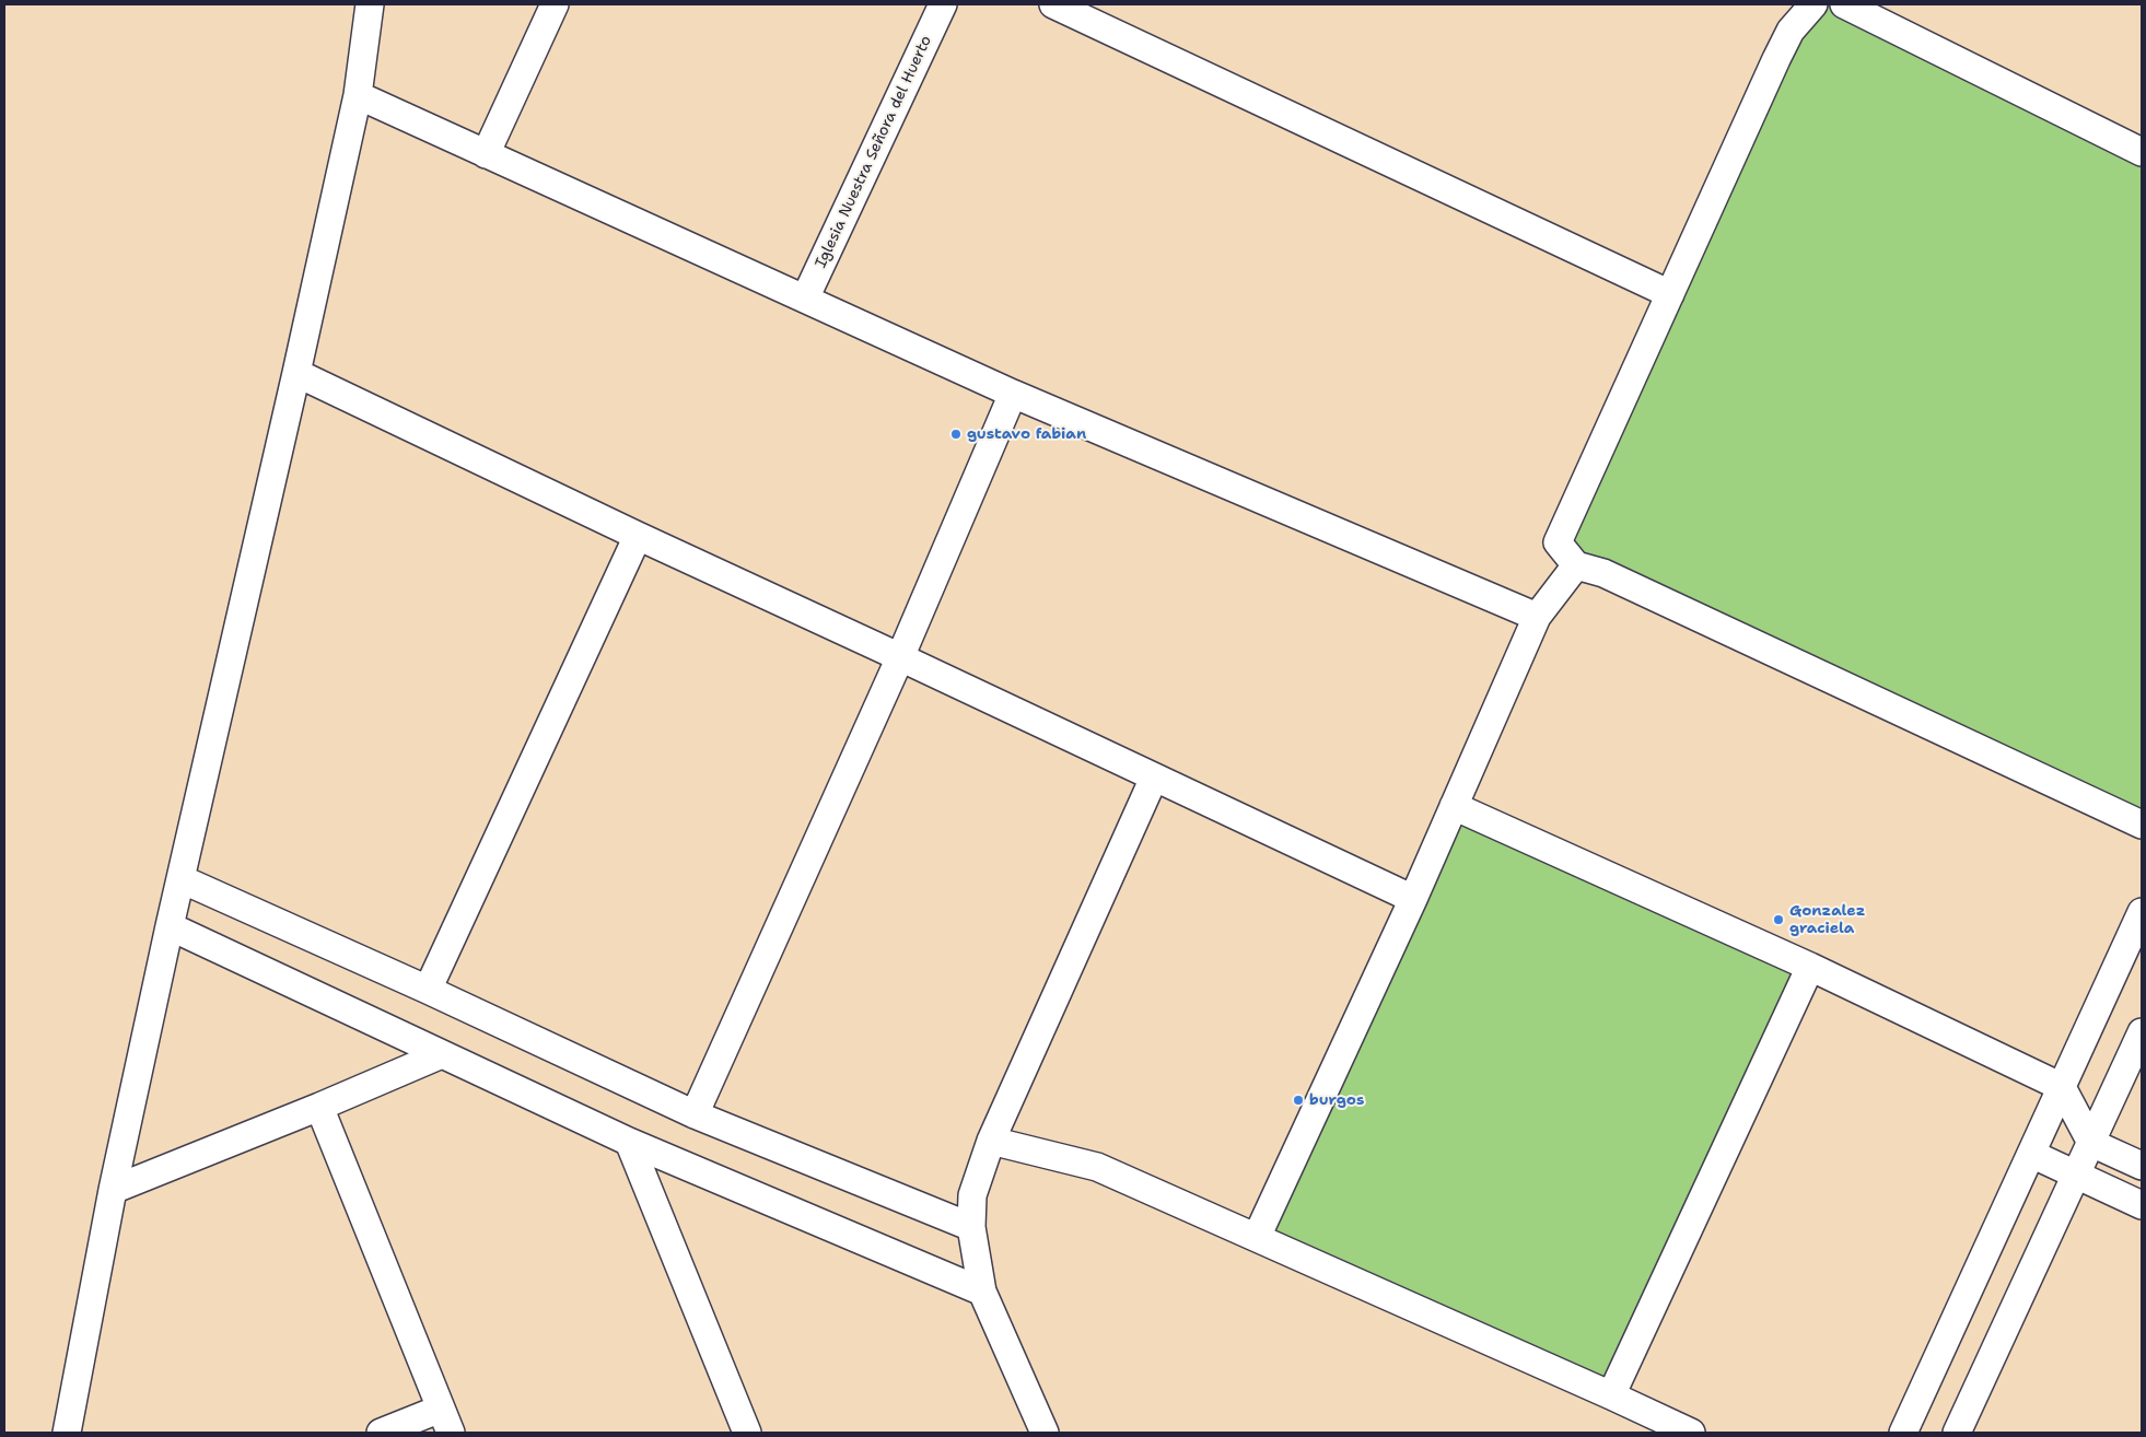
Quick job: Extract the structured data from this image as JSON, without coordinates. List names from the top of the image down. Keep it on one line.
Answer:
{"streets":{"street":["Iglesia Nuestra Señora del Huerto"]},"places":["gustavo fabian","Gonzalez graciela","burgos"]}
